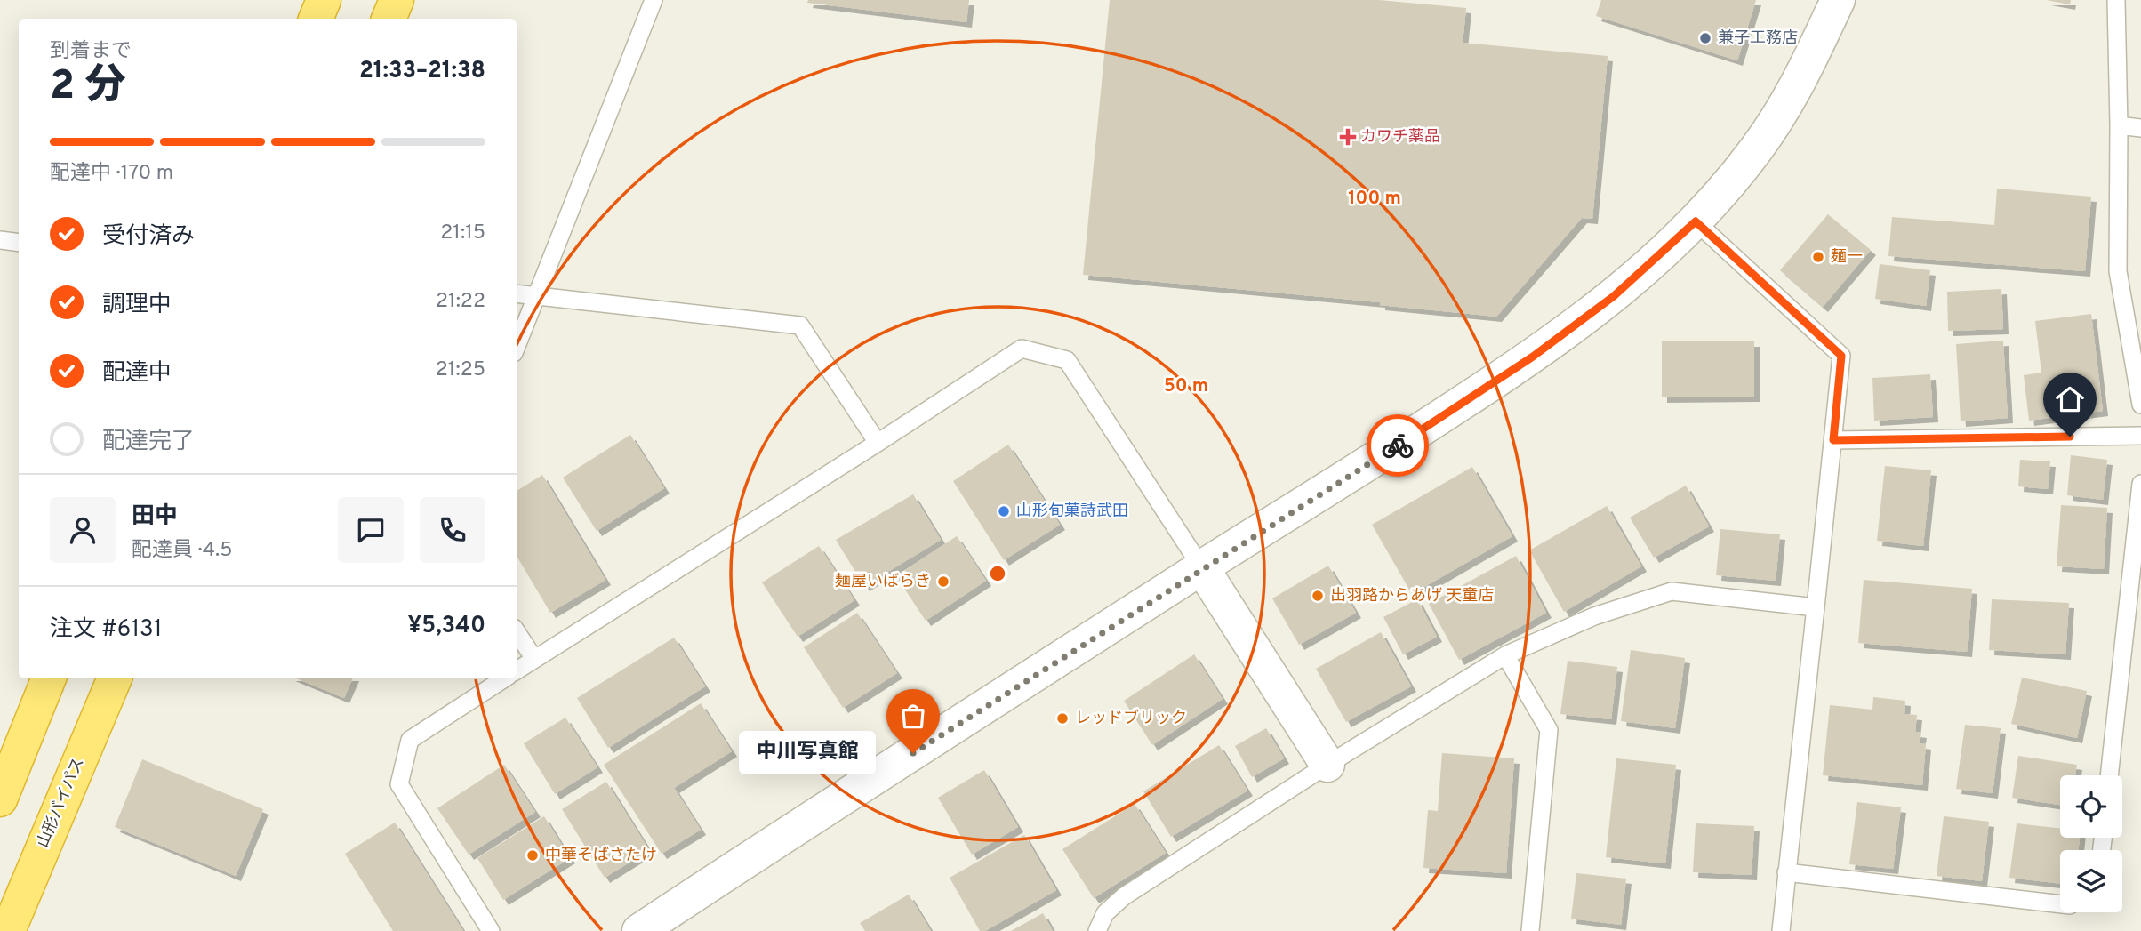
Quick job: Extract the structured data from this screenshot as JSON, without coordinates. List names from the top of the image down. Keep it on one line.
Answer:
{"streets":{"highway":["山形バイパス"]},"places":{"other":["兼子工務店","麺一","山形旬菓詩武田","麺屋いばらき","出羽路からあげ 天童店","レッドブリック","中川写真館","中華そばさたけ"],"health":["カワチ薬品"]},"page":{"heading":["2 分","到着まで","21:33–21:38"],"panel":["田中","配達員 · 4.5","注文 #6131","¥5,340"],"bar":"配達中 · 170 m","list":[["受付済み","21:15"],["調理中","21:22"],["配達中","21:25"],"配達完了"],"bubble":"中川写真館"},"rings":["100 m","50 m"]}
